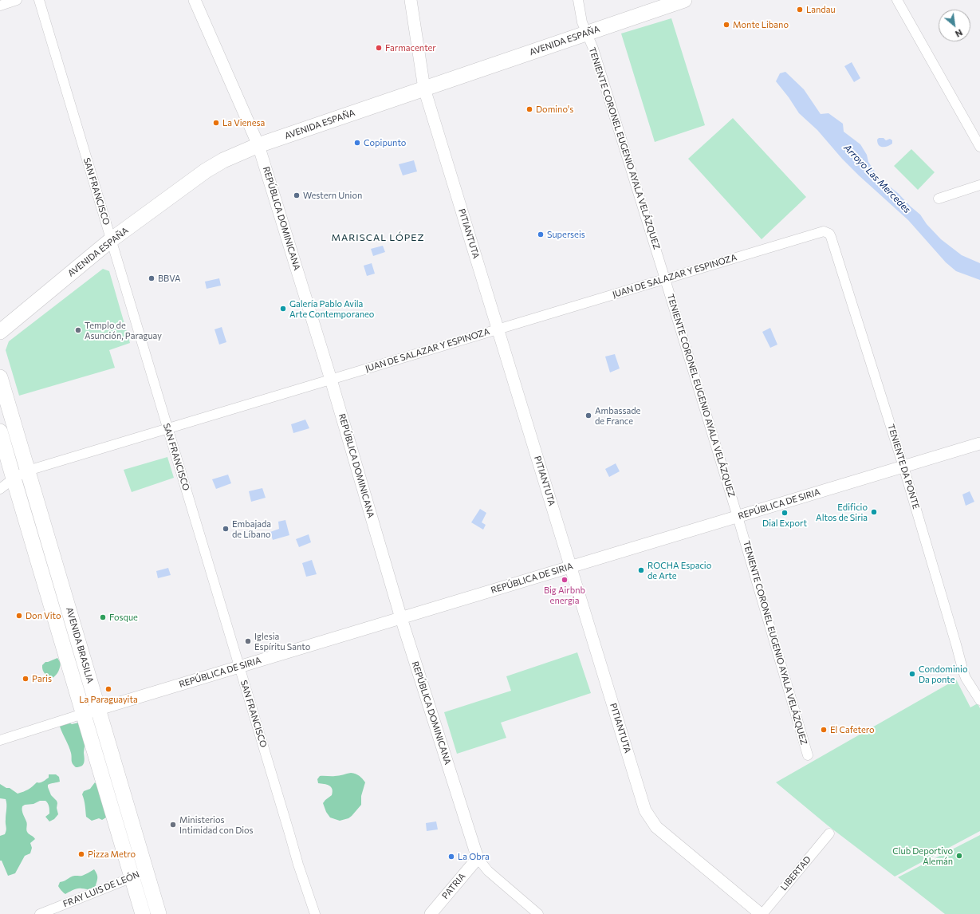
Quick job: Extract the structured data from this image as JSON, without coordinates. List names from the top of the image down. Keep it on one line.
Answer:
{"streets":{"main road":["AVENIDA ESPAÑA","AVENIDA BRASILIA"],"street":["TENIENTE CORONEL EUGENIO AYALA VELÁZQUEZ","SAN FRANCISCO","REPÚBLICA DOMINICANA","PITIANTUTA","JUAN DE SALAZAR Y ESPINOZA","TENIENTE DA PONTE","REPÚBLICA DE SIRIA","LIBERTAD","PATRIA","FRAY LUIS DE LEÓN"]},"crossings":[["AVENIDA ESPAÑA","TENIENTE CORONEL EUGENIO AYALA VELÁZQUEZ"],["AVENIDA ESPAÑA","SAN FRANCISCO"],["AVENIDA ESPAÑA","REPÚBLICA DOMINICANA"],["AVENIDA ESPAÑA","PITIANTUTA"],["TENIENTE CORONEL EUGENIO AYALA VELÁZQUEZ","JUAN DE SALAZAR Y ESPINOZA"],["TENIENTE CORONEL EUGENIO AYALA VELÁZQUEZ","REPÚBLICA DE SIRIA"],["SAN FRANCISCO","JUAN DE SALAZAR Y ESPINOZA"],["SAN FRANCISCO","REPÚBLICA DE SIRIA"],["REPÚBLICA DOMINICANA","JUAN DE SALAZAR Y ESPINOZA"],["REPÚBLICA DOMINICANA","REPÚBLICA DE SIRIA"],["REPÚBLICA DOMINICANA","PATRIA"],["PITIANTUTA","JUAN DE SALAZAR Y ESPINOZA"],["PITIANTUTA","REPÚBLICA DE SIRIA"],["PITIANTUTA","LIBERTAD"],["JUAN DE SALAZAR Y ESPINOZA","TENIENTE DA PONTE"],["JUAN DE SALAZAR Y ESPINOZA","AVENIDA BRASILIA"],["TENIENTE DA PONTE","REPÚBLICA DE SIRIA"],["REPÚBLICA DE SIRIA","AVENIDA BRASILIA"],["AVENIDA BRASILIA","FRAY LUIS DE LEÓN"]],"districts":["MARISCAL LÓPEZ"],"water":["Arroyo Las Mercedes"],"places":["Landau","Monte Libano","Farmacenter","Domino's","La Vienesa","Copipunto","Western Union","Superseis","BBVA","Galería Pablo Avila Arte Contemporaneo","Templo de Asunción, Paraguay","Ambassade de France","Edificio Altos de Siria","Dial Export","Embajada de Líbano","ROCHA Espacio de Arte","Big Airbnb energia","Don Vito","Fosque","Iglesia Espíritu Santo","Condominio Da ponte","Paris","La Paraguayita","El Cafetero","Ministerios Intimidad con Dios","Pizza Metro","Club Deportivo Alemán","La Obra"],"north":"bottom right"}
